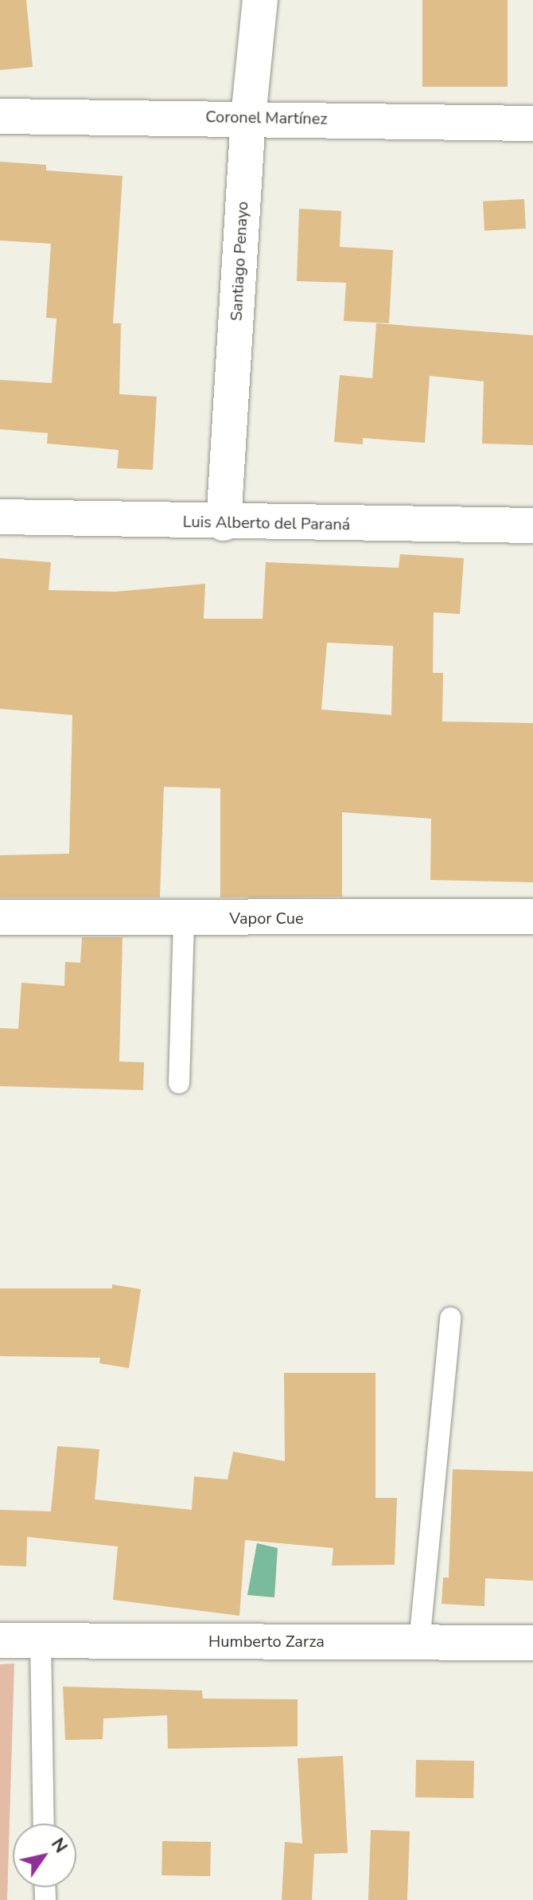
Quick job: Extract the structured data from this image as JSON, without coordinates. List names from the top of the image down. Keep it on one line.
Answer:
{"streets":{"street":["Coronel Martínez","Santiago Penayo","Luis Alberto del Paraná","Vapor Cue","Humberto Zarza"]},"crossings":[["Coronel Martínez","Santiago Penayo"],["Santiago Penayo","Luis Alberto del Paraná"]],"north":"top right"}
